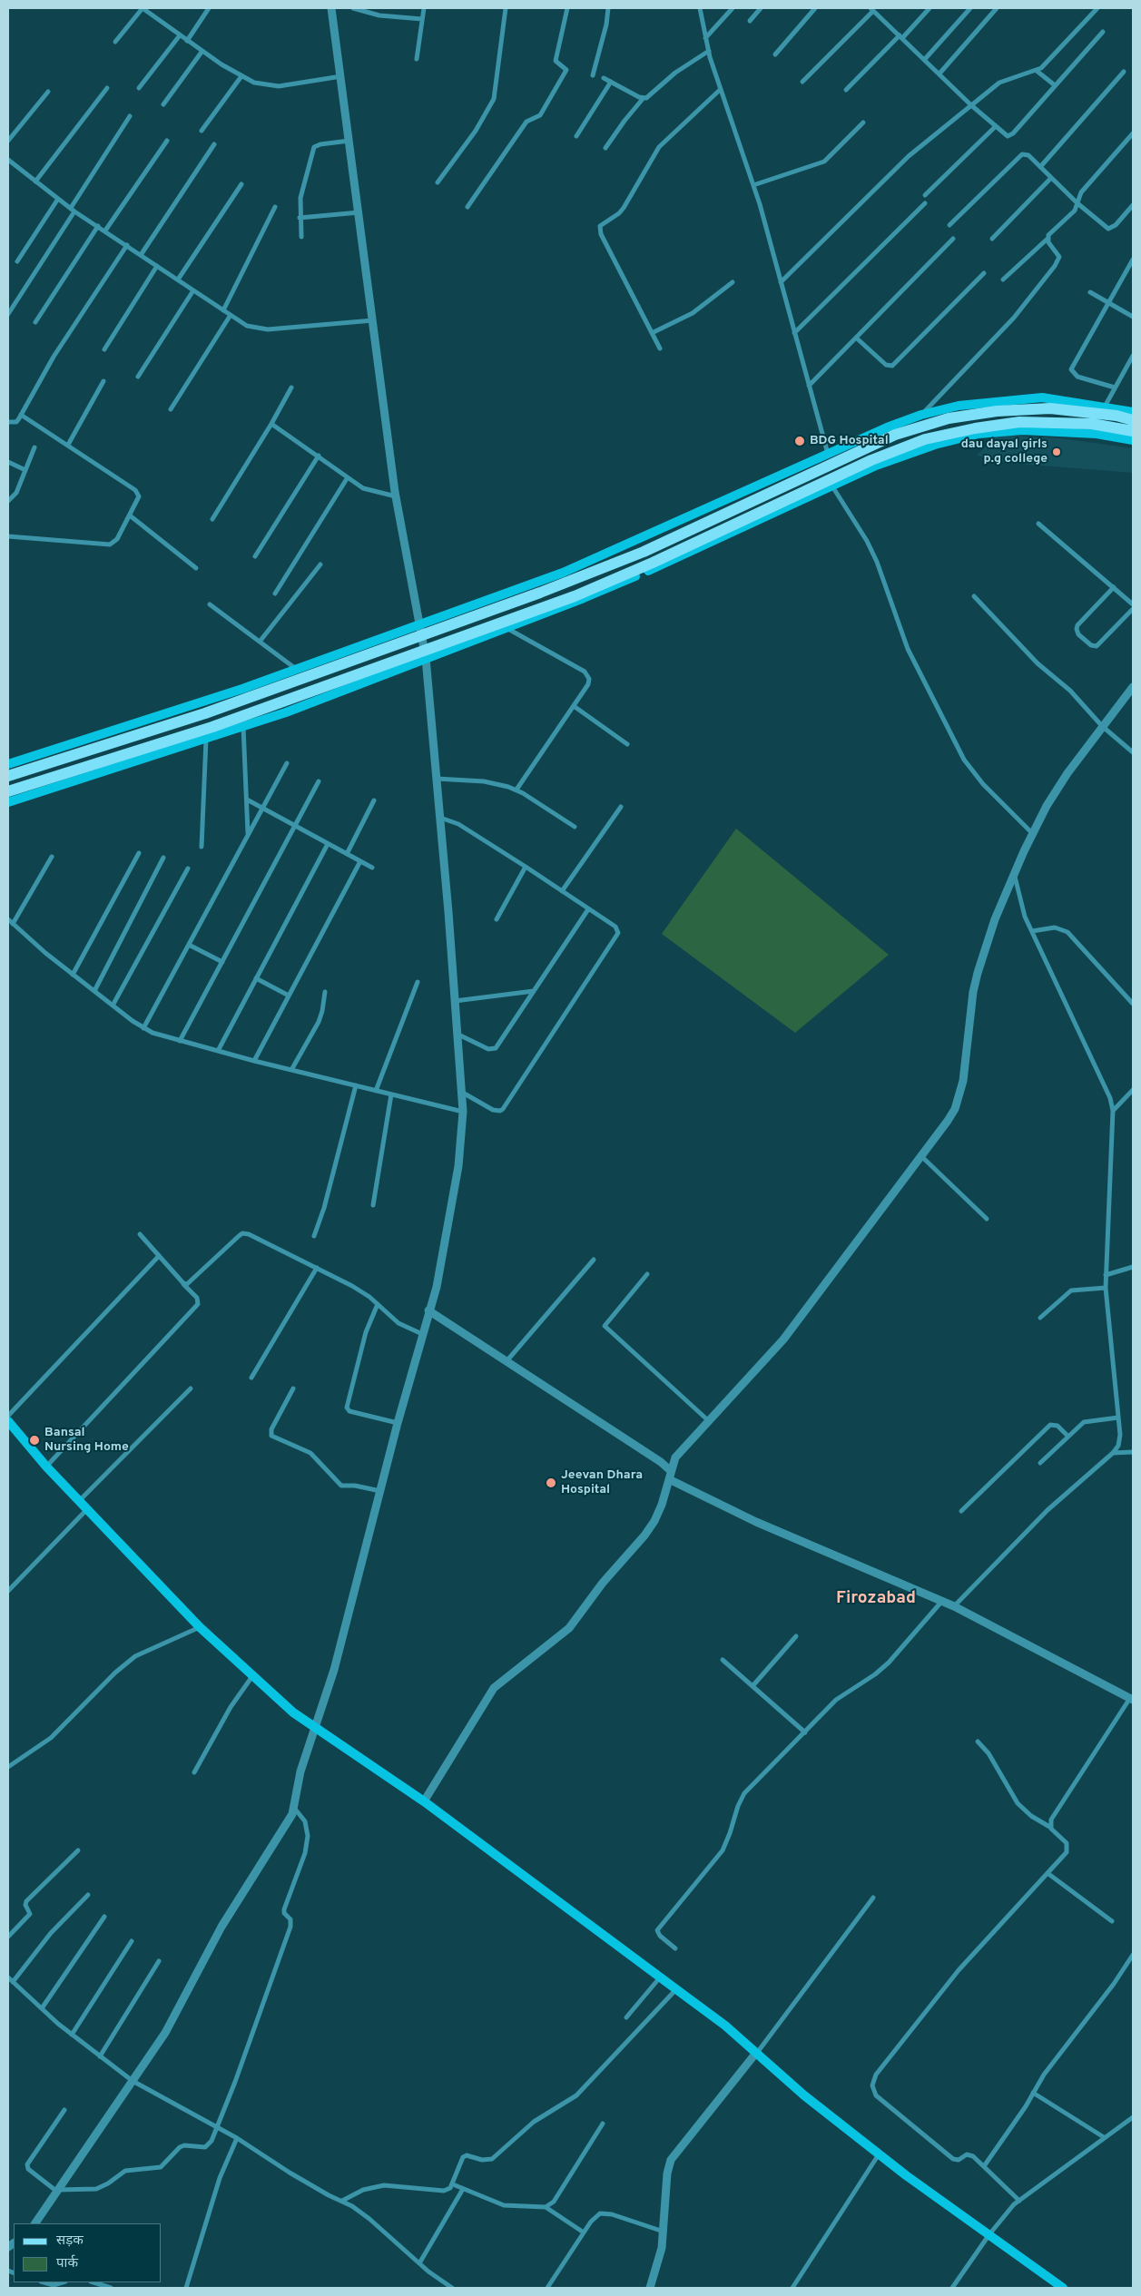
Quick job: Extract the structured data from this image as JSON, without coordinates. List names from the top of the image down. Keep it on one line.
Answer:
{"districts":["Firozabad"],"places":["BDG Hospital","dau dayal girls p.g college","Bansal Nursing Home","Jeevan Dhara Hospital"],"legend":["सड़क","पार्क"]}
